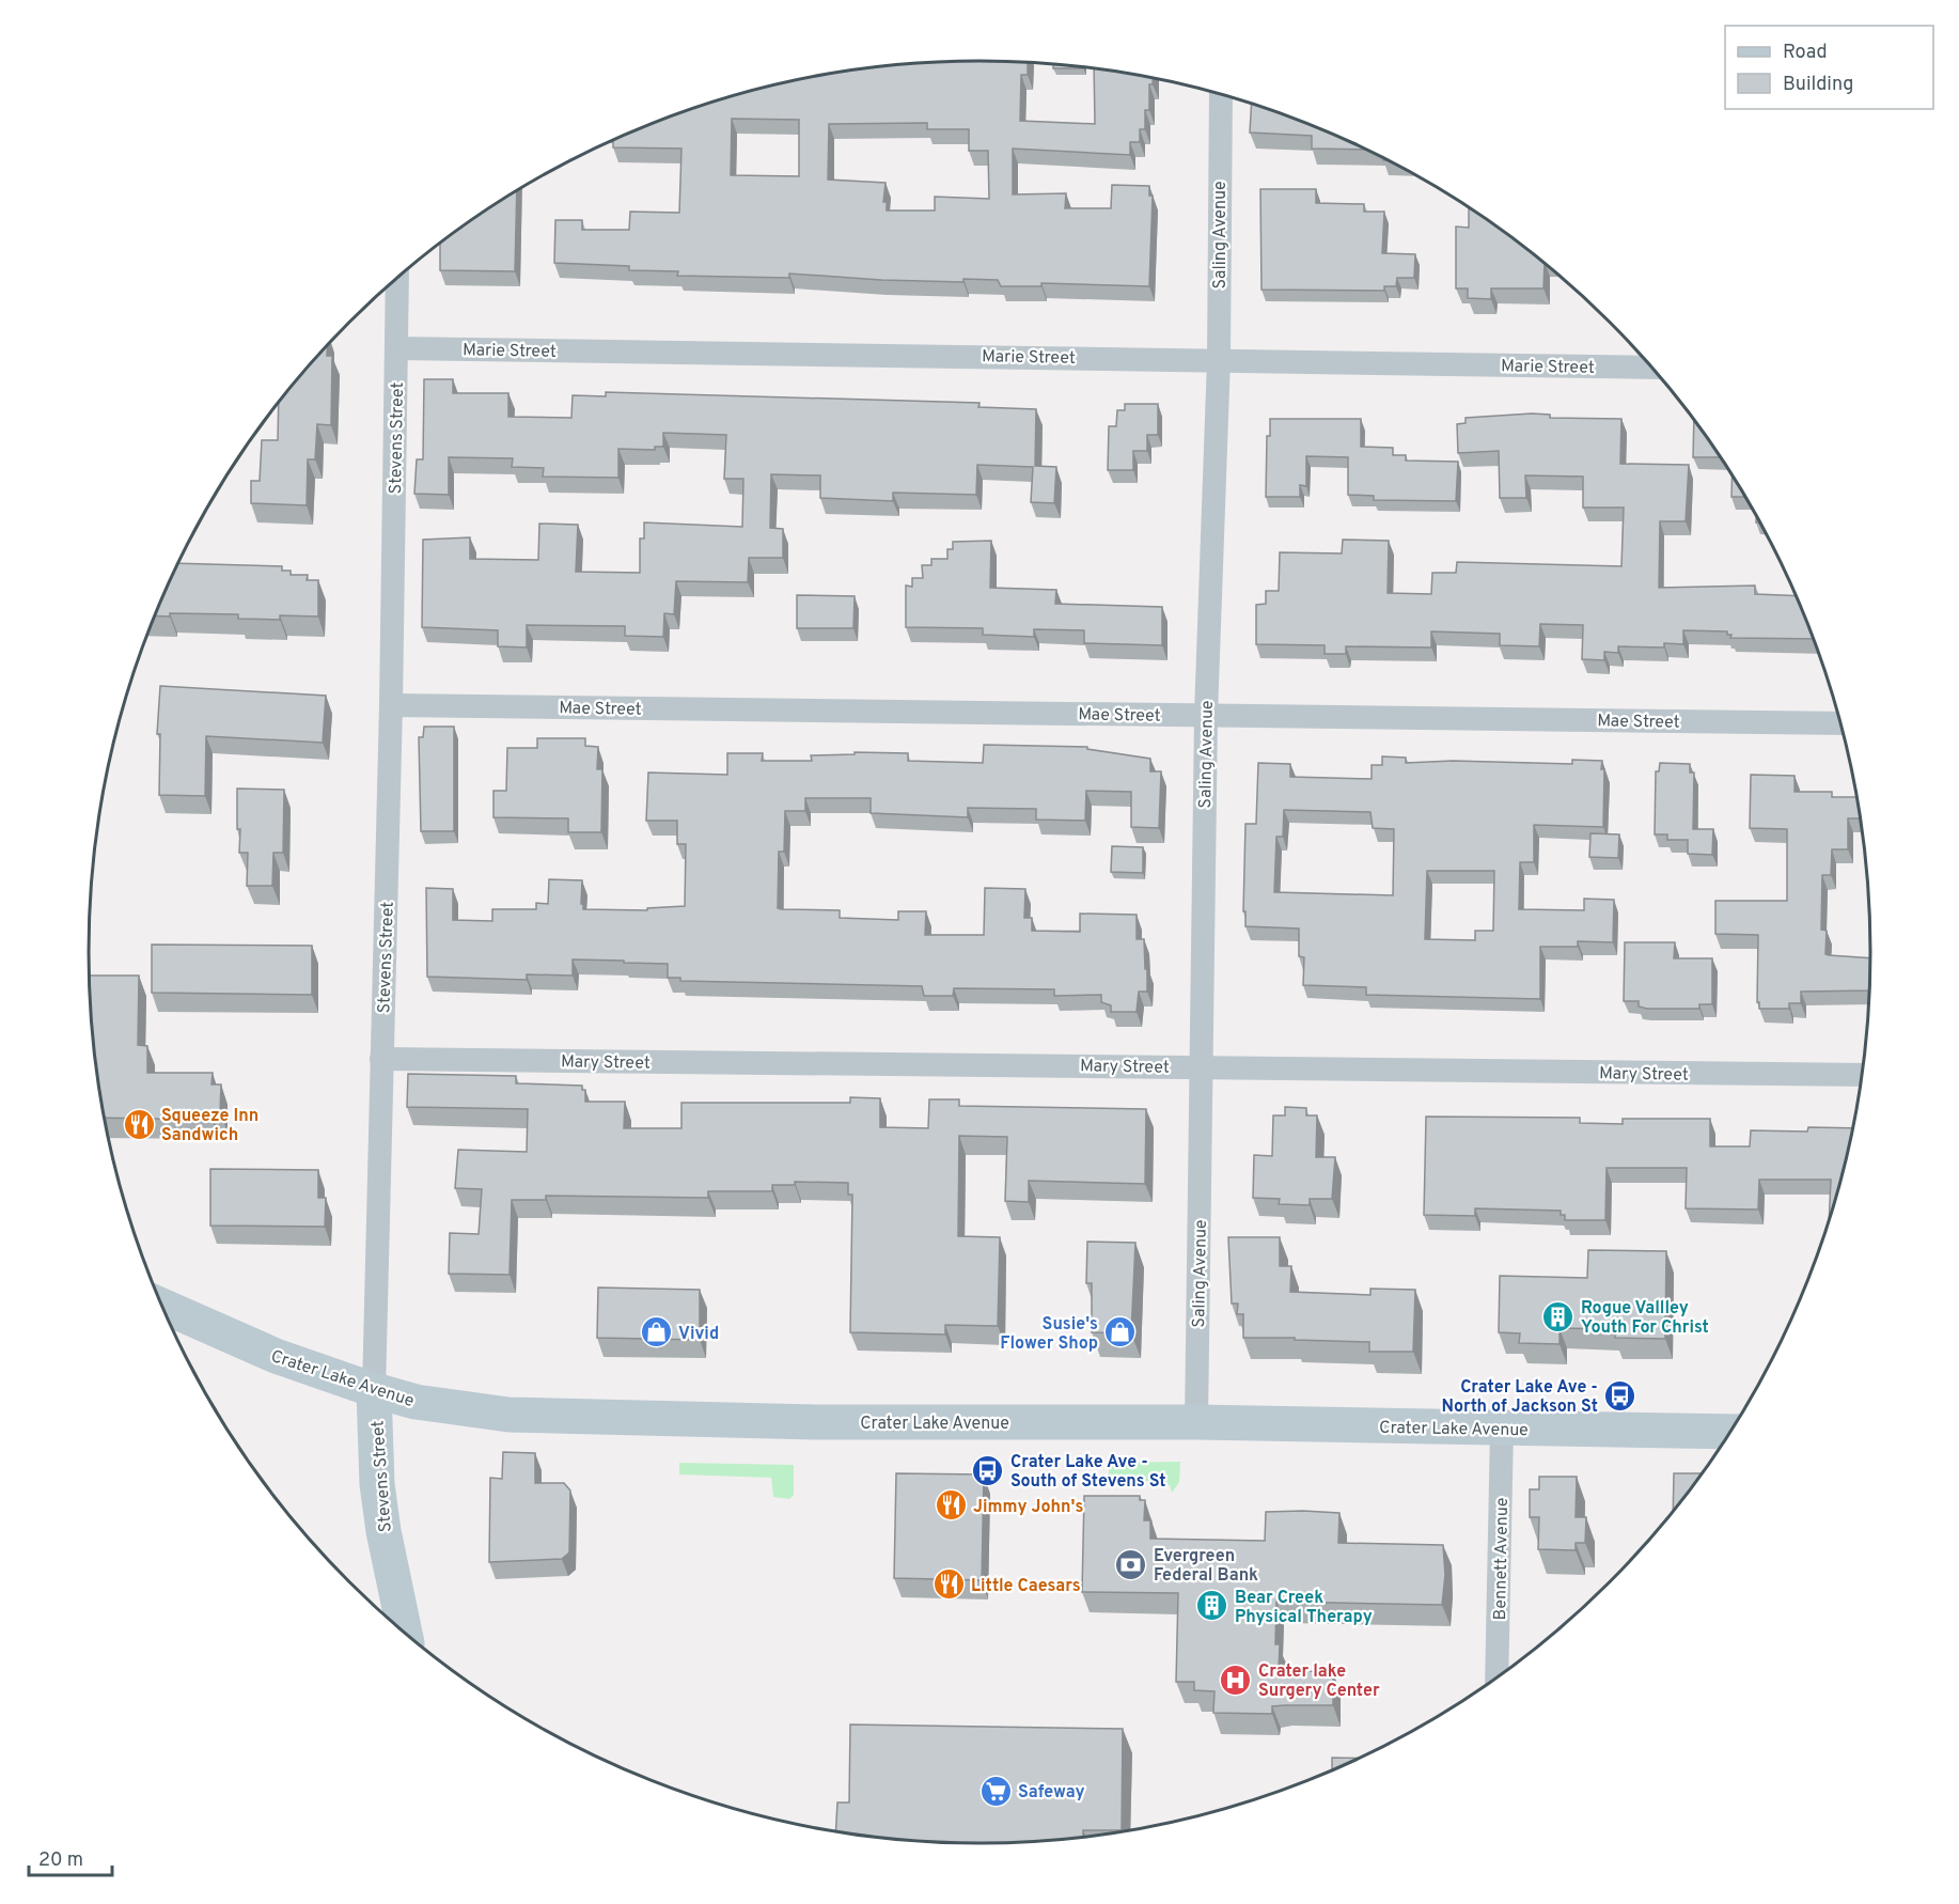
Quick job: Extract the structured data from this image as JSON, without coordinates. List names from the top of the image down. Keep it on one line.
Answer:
{"streets":{"main road":["Stevens Street","Crater Lake Avenue"],"street":["Saling Avenue","Marie Street","Mae Street","Mary Street","Bennett Avenue"]},"crossings":[["Saling Avenue","Marie Street"],["Saling Avenue","Mae Street"],["Saling Avenue","Mary Street"],["Saling Avenue","Crater Lake Avenue"],["Marie Street","Stevens Street"],["Stevens Street","Mae Street"],["Stevens Street","Mary Street"],["Stevens Street","Crater Lake Avenue"],["Crater Lake Avenue","Bennett Avenue"]],"places":{"restaurant":["Squeeze Inn Sandwich","Jimmy John's","Little Caesars"],"building":["Rogue Vallley Youth For Christ","Bear Creek Physical Therapy"],"shop":["Vivid","Susie's Flower Shop"],"bus stop":["Crater Lake Ave - North of Jackson St","Crater Lake Ave - South of Stevens St"],"bank":["Evergreen Federal Bank"],"hospital":["Crater lake Surgery Center"],"supermarket":["Safeway"]},"legend":["Road","Building"],"scale_bar":"20 m"}
